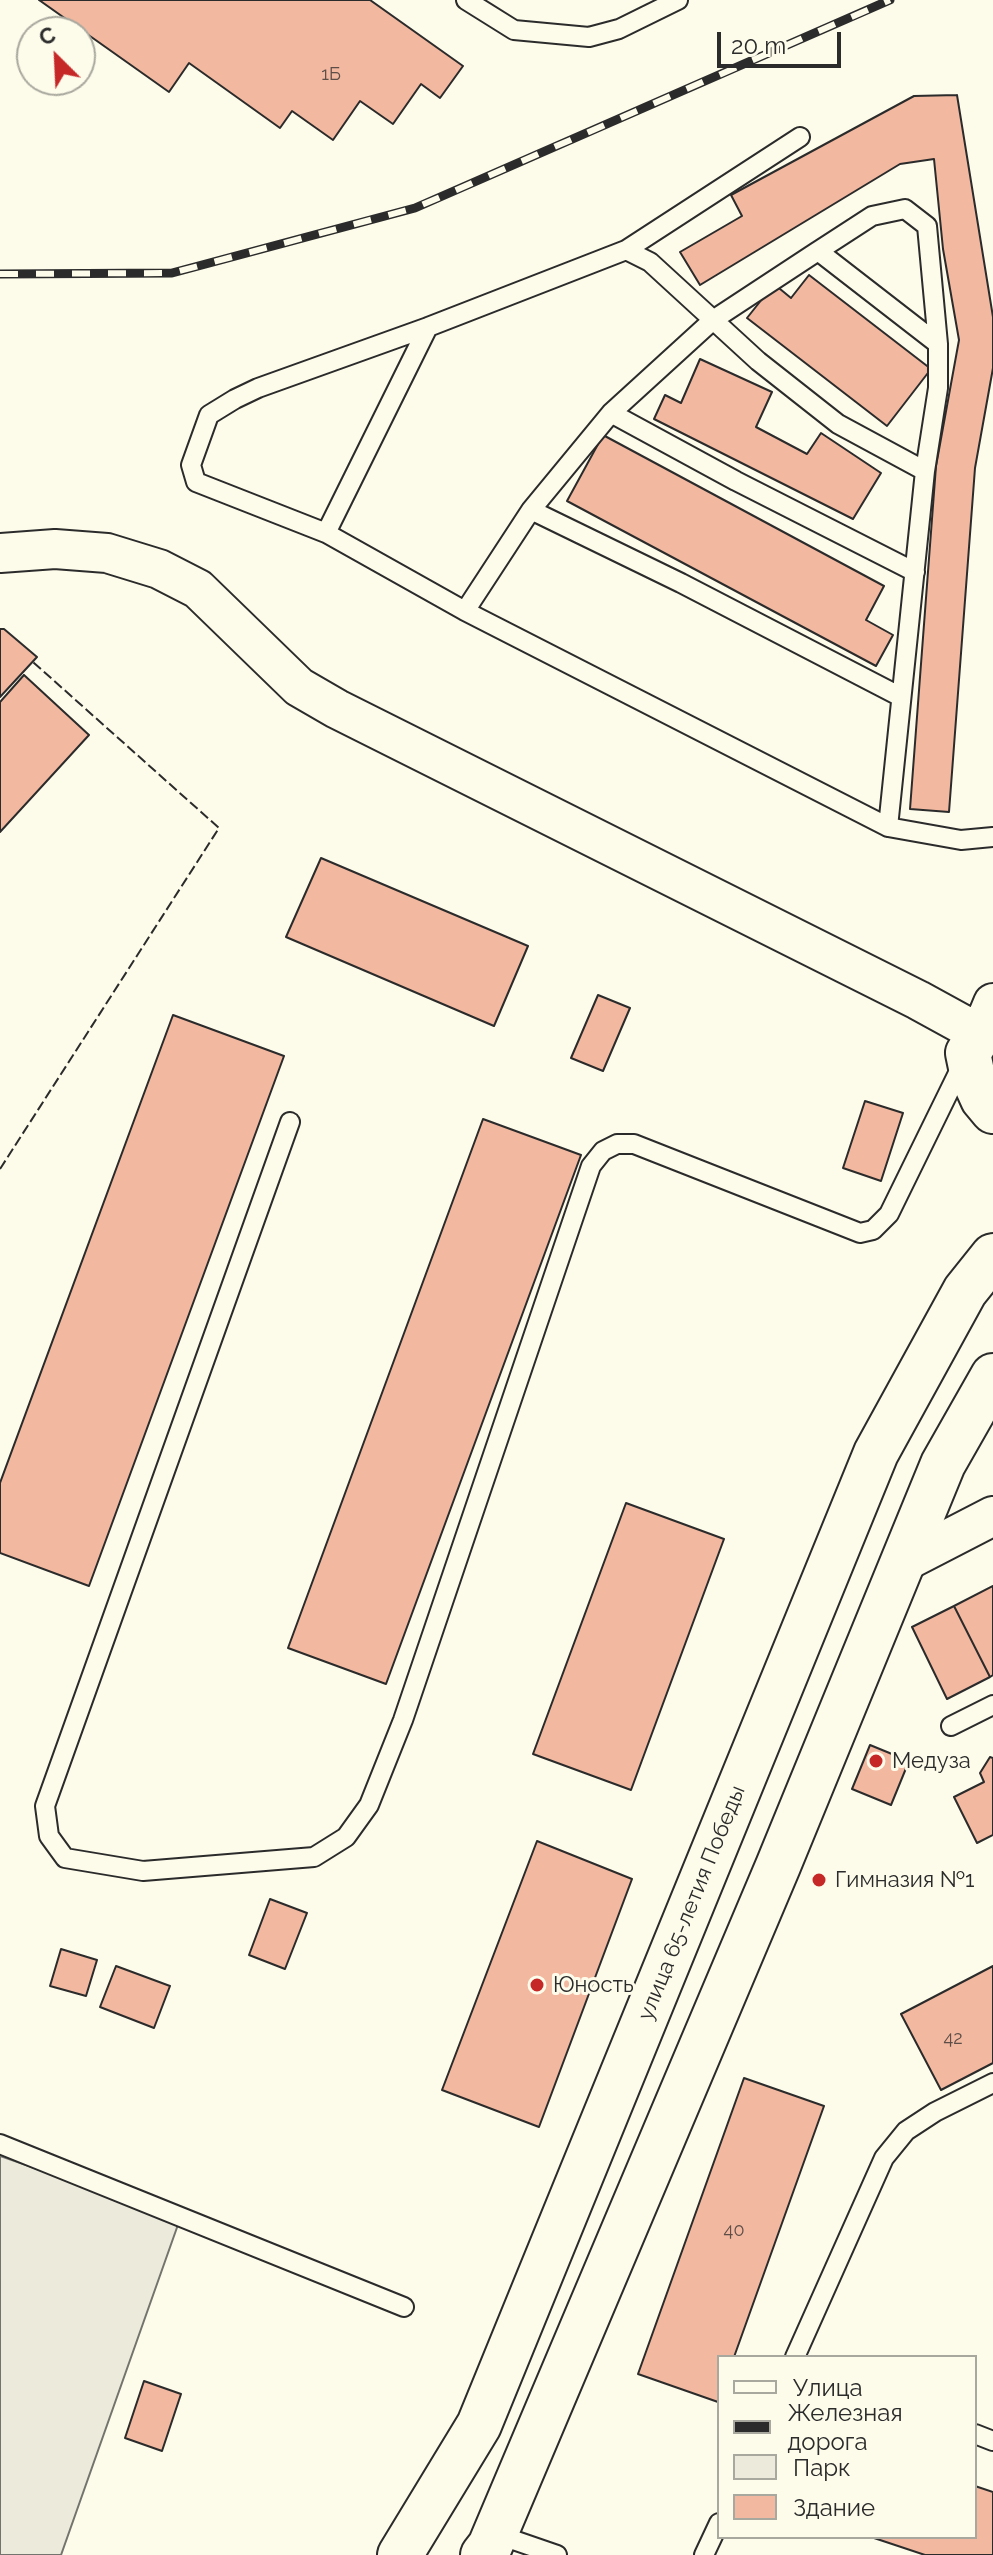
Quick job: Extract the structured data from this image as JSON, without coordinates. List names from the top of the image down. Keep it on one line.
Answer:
{"streets":{"main road":["улица 65-летия Победы"]},"places":["Медуза","Гимназия №1","Юность"],"house_numbers":["1Б","42","40"],"legend":["Улица","Железная дорога","Парк","Здание"],"scale_bar":"20 m","north":"top left"}
